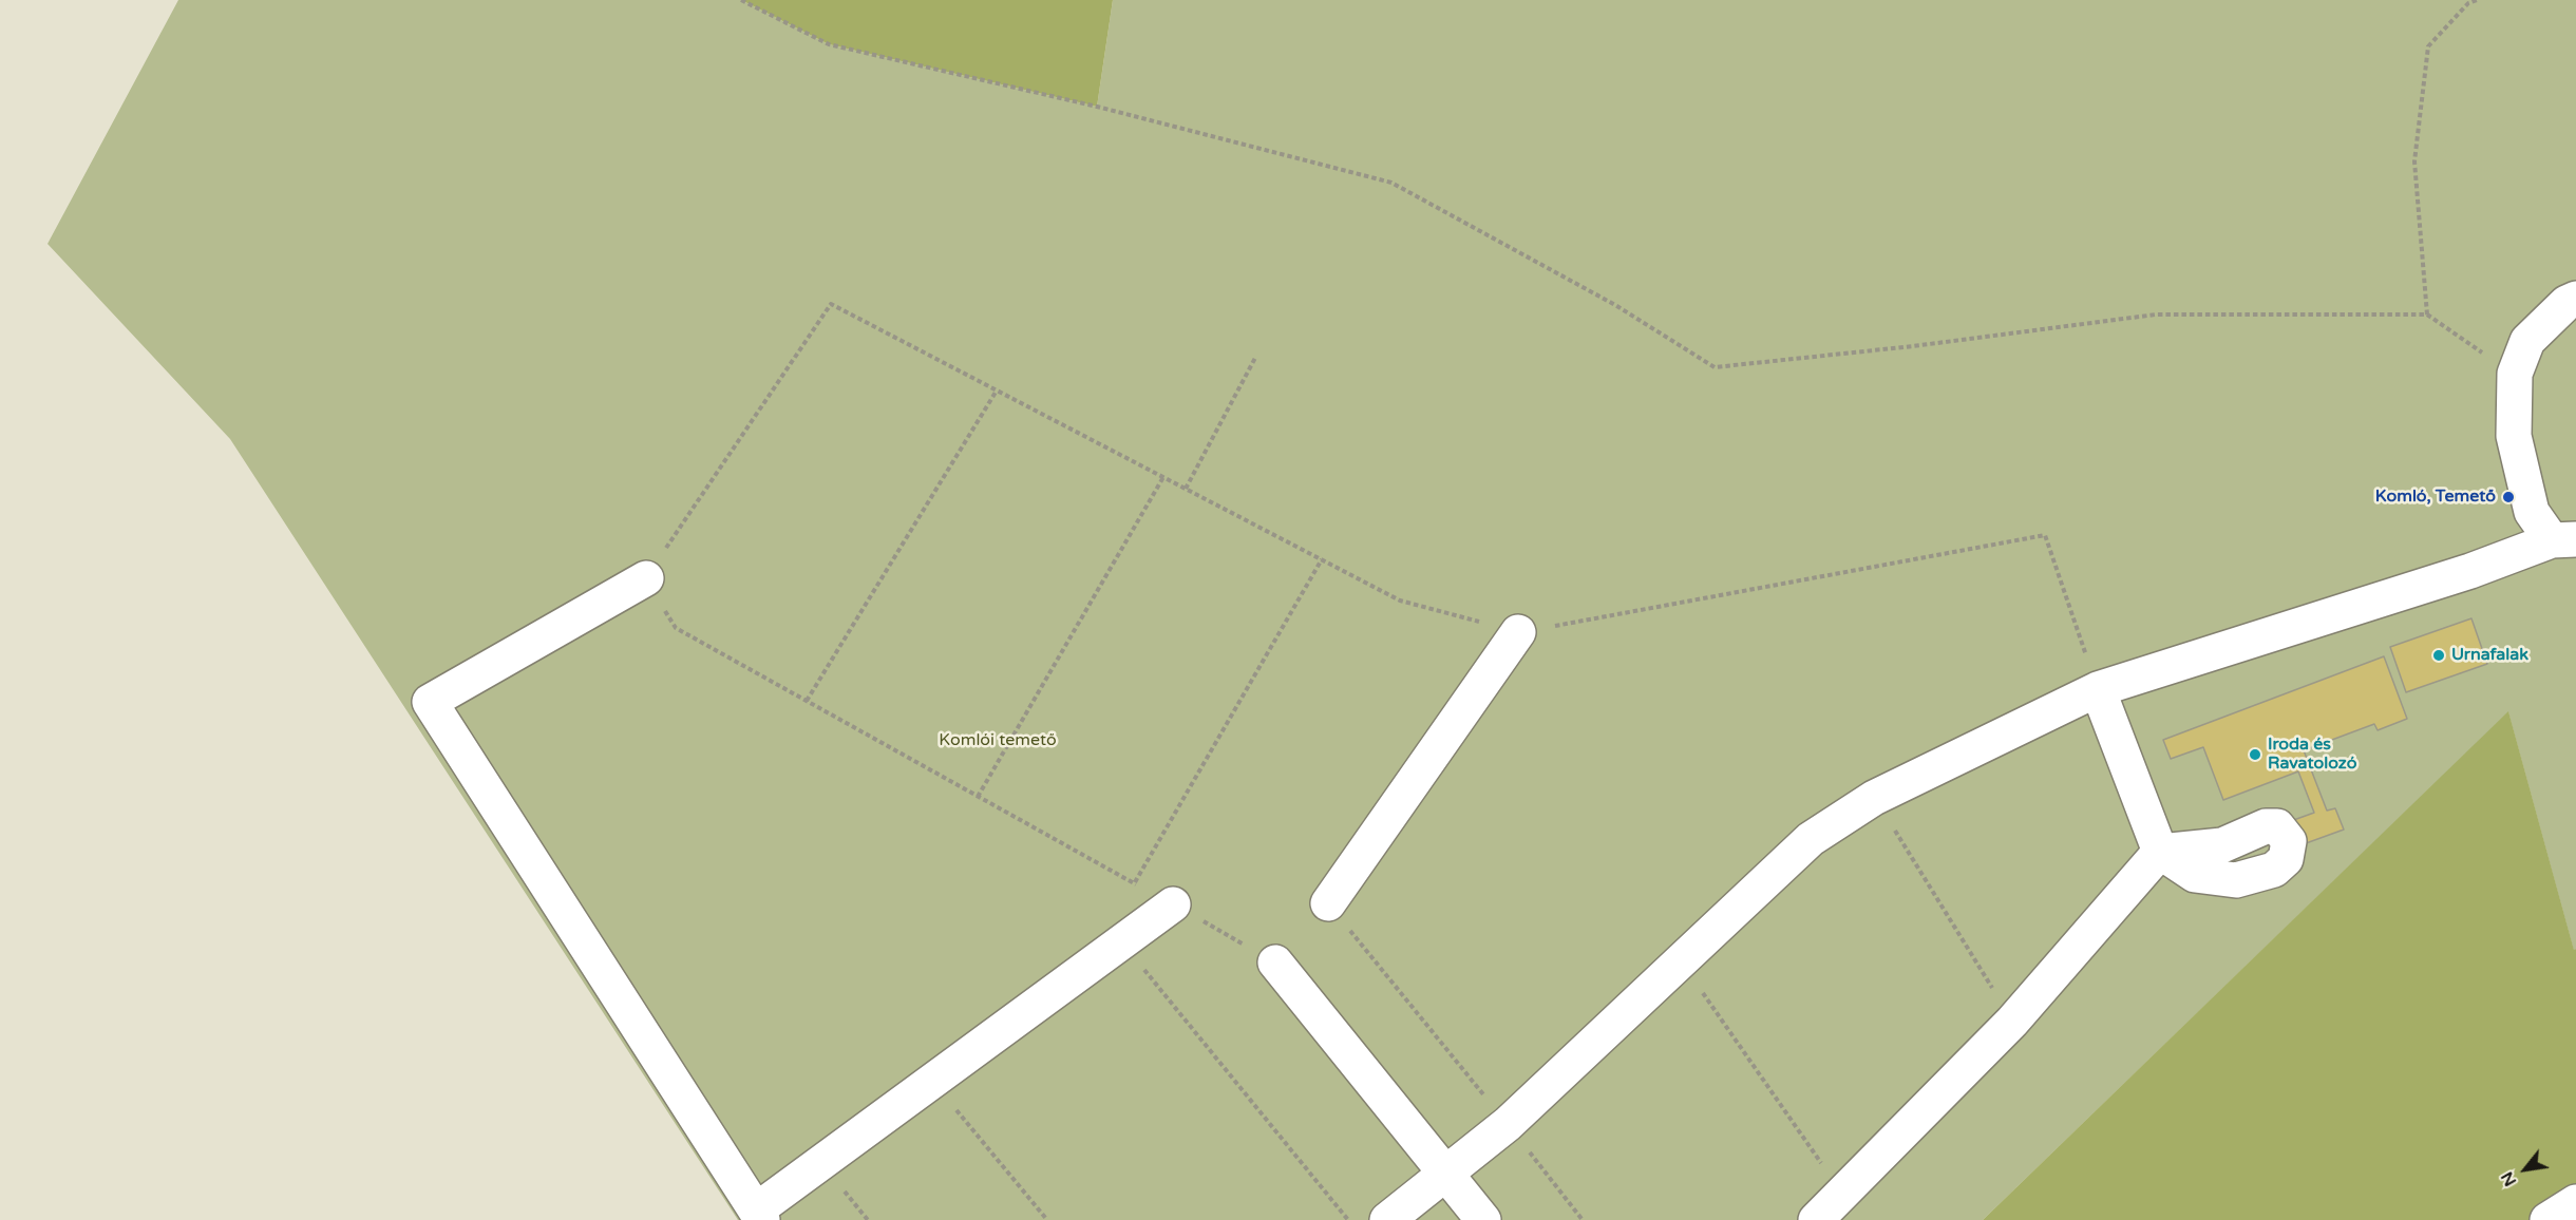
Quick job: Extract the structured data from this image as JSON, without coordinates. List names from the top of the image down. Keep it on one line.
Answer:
{"parks":["Komlói temető"],"places":["Komló, Temető","Urnafalak","Iroda és Ravatolozó"],"north":"bottom left"}
